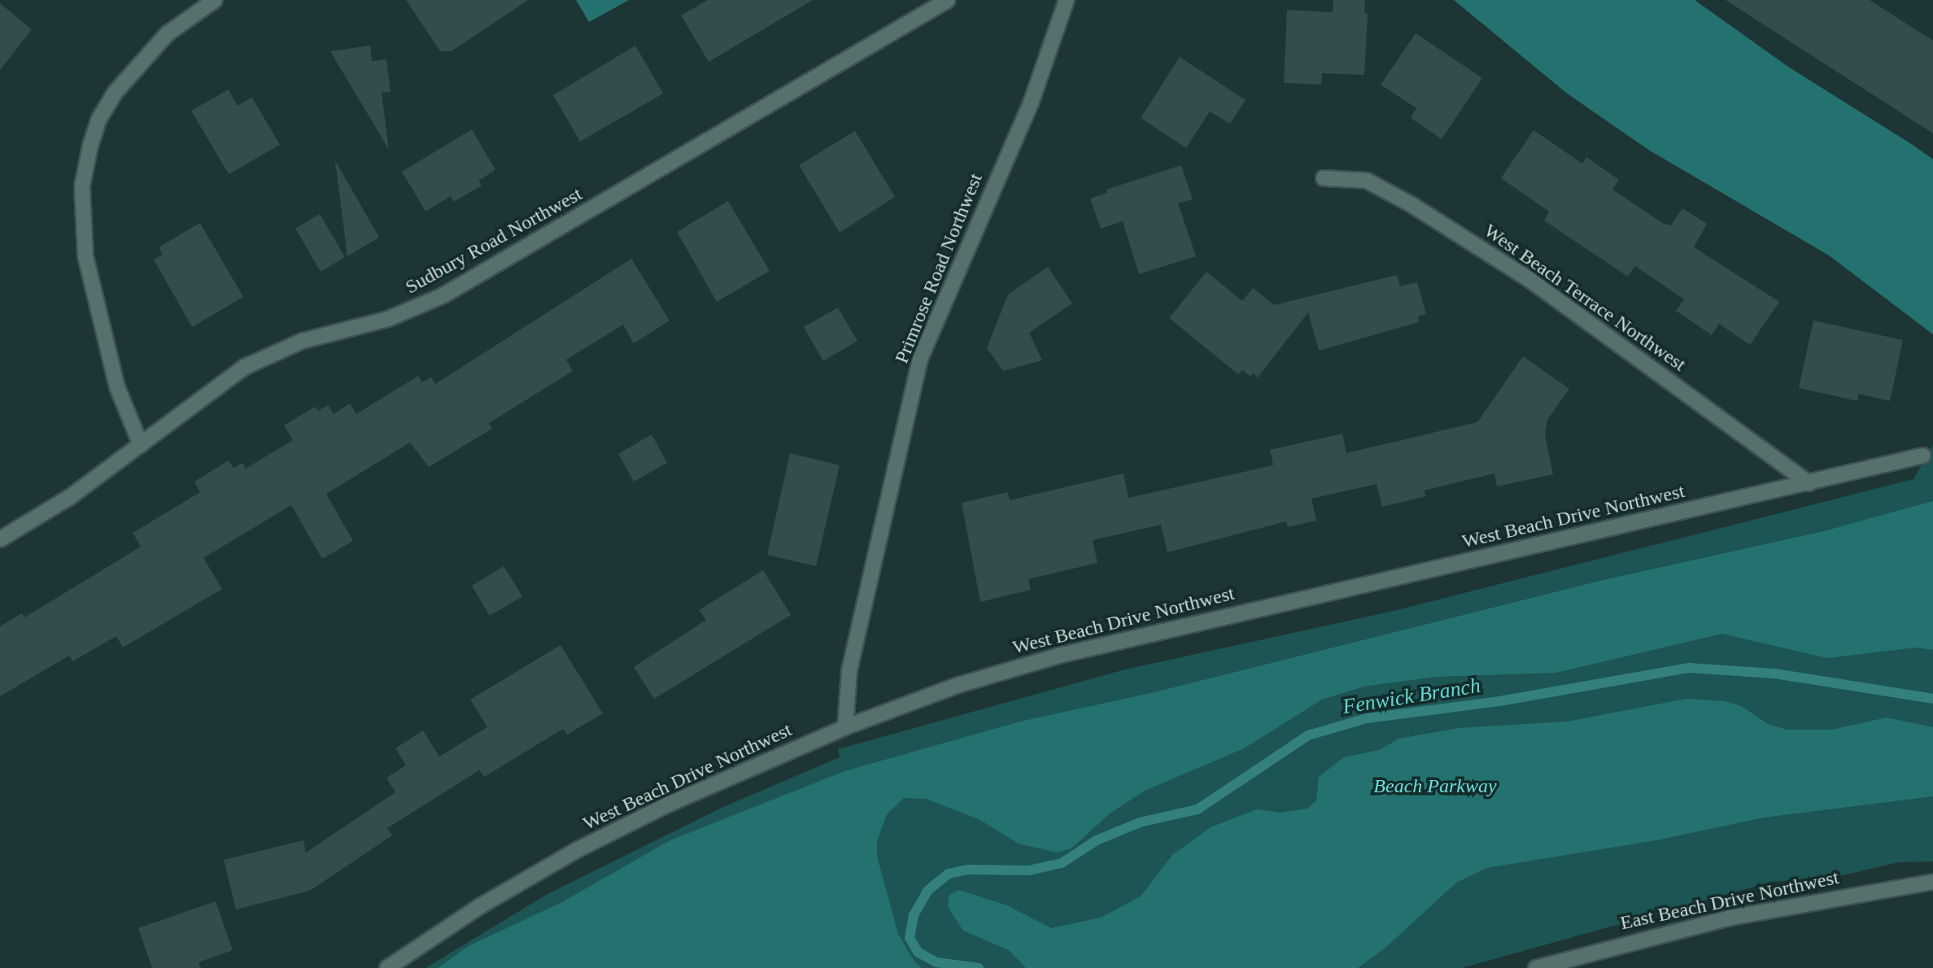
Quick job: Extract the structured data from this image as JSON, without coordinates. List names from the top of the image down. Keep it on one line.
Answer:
{"streets":{"street":["Sudbury Road Northwest","Primrose Road Northwest","West Beach Terrace Northwest","West Beach Drive Northwest","East Beach Drive Northwest"]},"crossings":[["Primrose Road Northwest","West Beach Drive Northwest"],["West Beach Terrace Northwest","West Beach Drive Northwest"]],"water":["Fenwick Branch"],"parks":["Beach Parkway"]}
